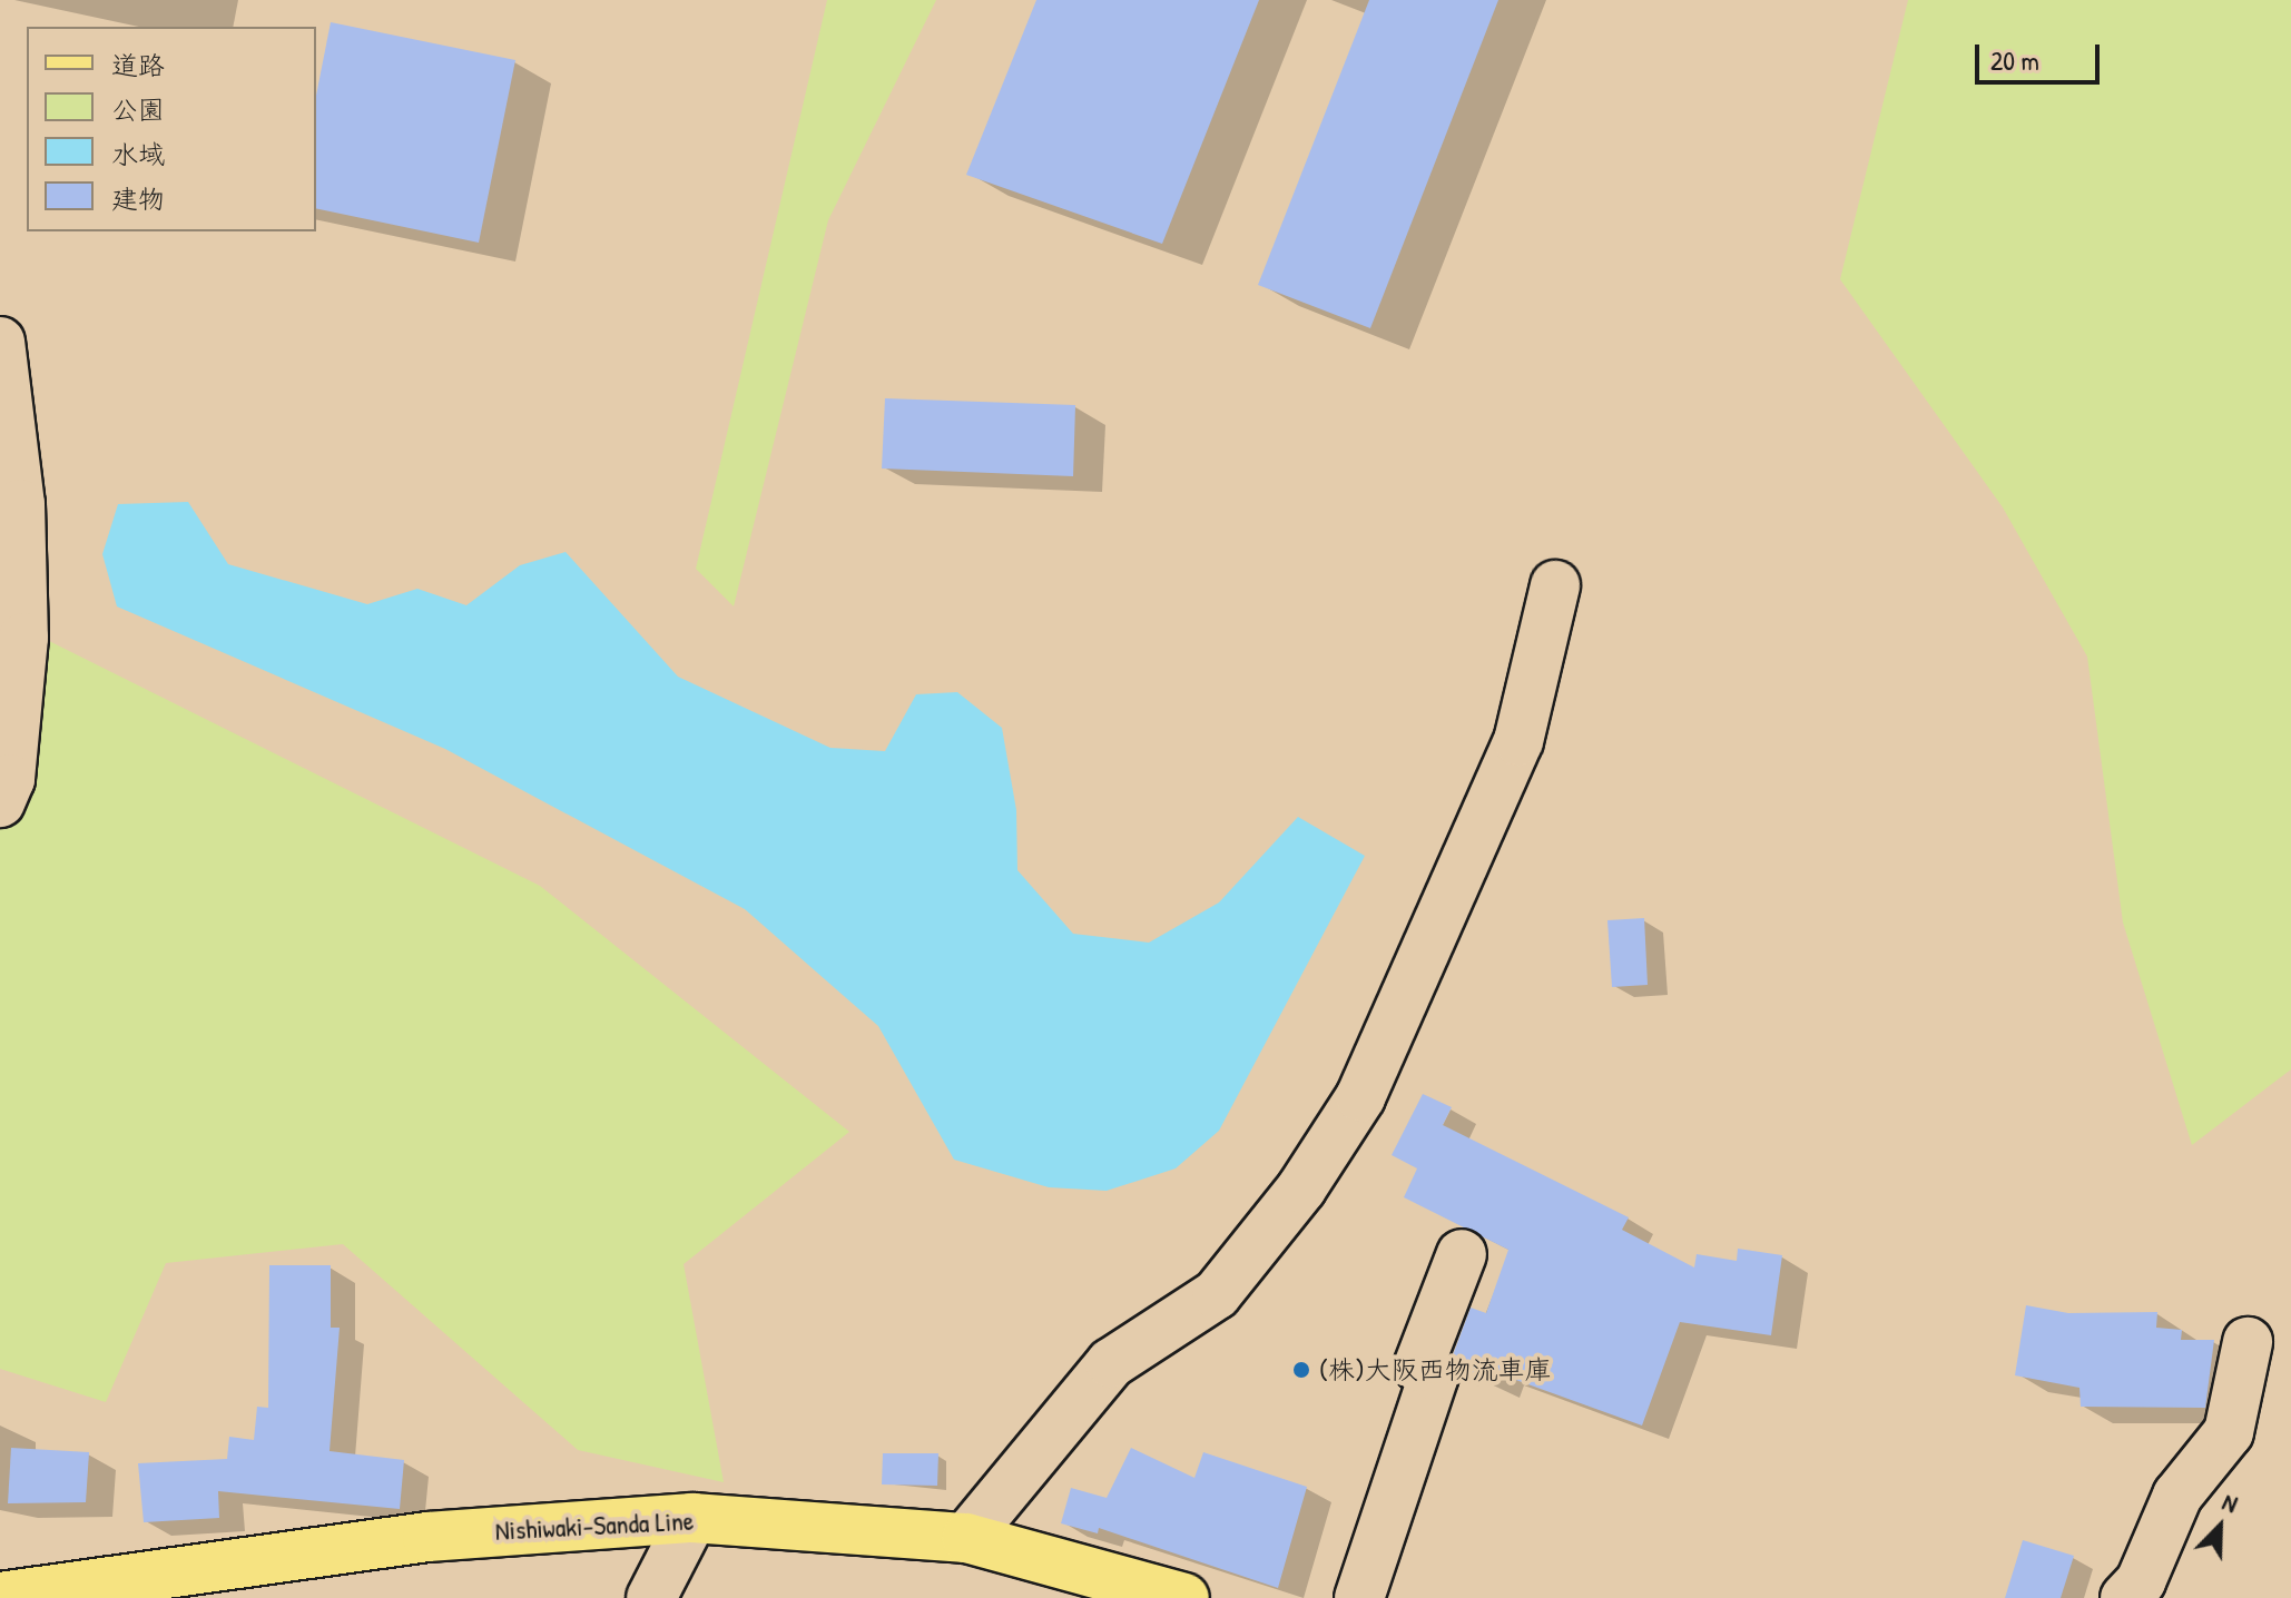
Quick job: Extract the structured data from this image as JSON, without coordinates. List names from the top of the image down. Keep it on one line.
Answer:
{"streets":{"main road":["Nishiwaki-Sanda Line"]},"places":["(株)大阪西物流車庫"],"legend":["道路","公園","水域","建物"],"scale_bar":"20 m","north":"top right"}
